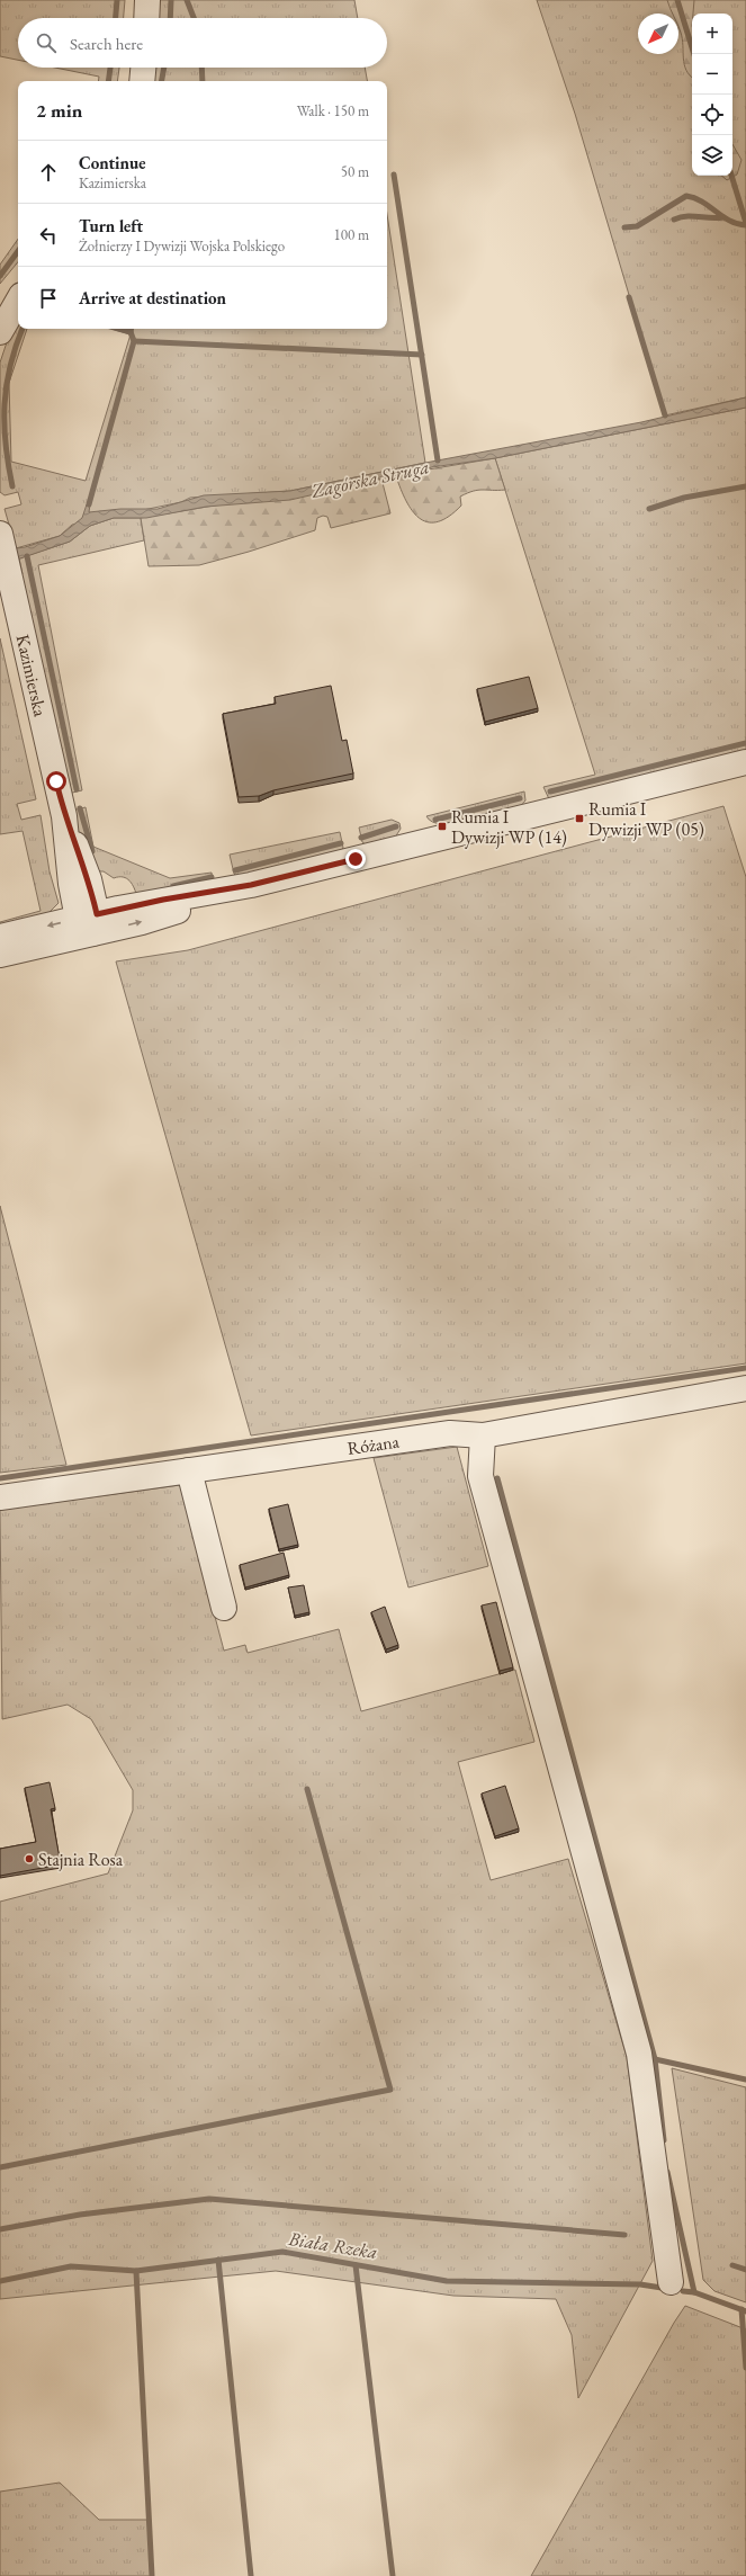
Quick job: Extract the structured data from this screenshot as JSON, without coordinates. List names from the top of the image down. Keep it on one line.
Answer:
{"streets":{"street":["Kazimierska","Różana"]},"water":["Zagórska Struga","Biała Rzeka"],"places":{"transit":["Rumia I Dywizji WP (05)","Rumia I Dywizji WP (14)"],"other":["Stajnia Rosa"]},"north":"bottom left","page":{"map_buttons":["+","−"],"search":"Search here","heading":["2 min","Walk · 150 m"],"list":[["Continue","Kazimierska","50 m"],["Turn left","Żołnierzy I Dywizji Wojska Polskiego","100 m"],"Arrive at destination"]}}
